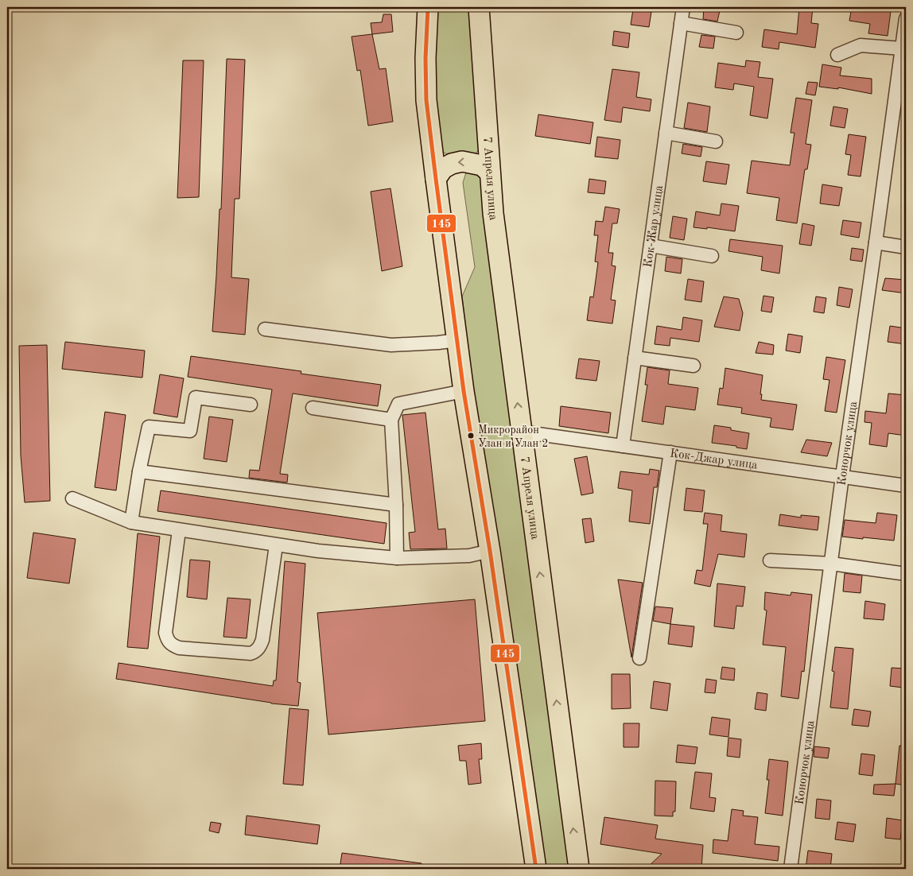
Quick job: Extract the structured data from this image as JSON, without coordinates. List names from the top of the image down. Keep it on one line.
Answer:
{"streets":{"main road":["7 Апреля улица"],"street":["Кок-Жар улица","Конорчок улица","Кок-Джар улица"]},"crossings":[["7 Апреля улица","Кок-Джар улица"],["Кок-Жар улица","Кок-Джар улица"],["Конорчок улица","Кок-Джар улица"]],"places":["Микрорайон Улан и Улан 2"],"lines":["transit line 145"]}
